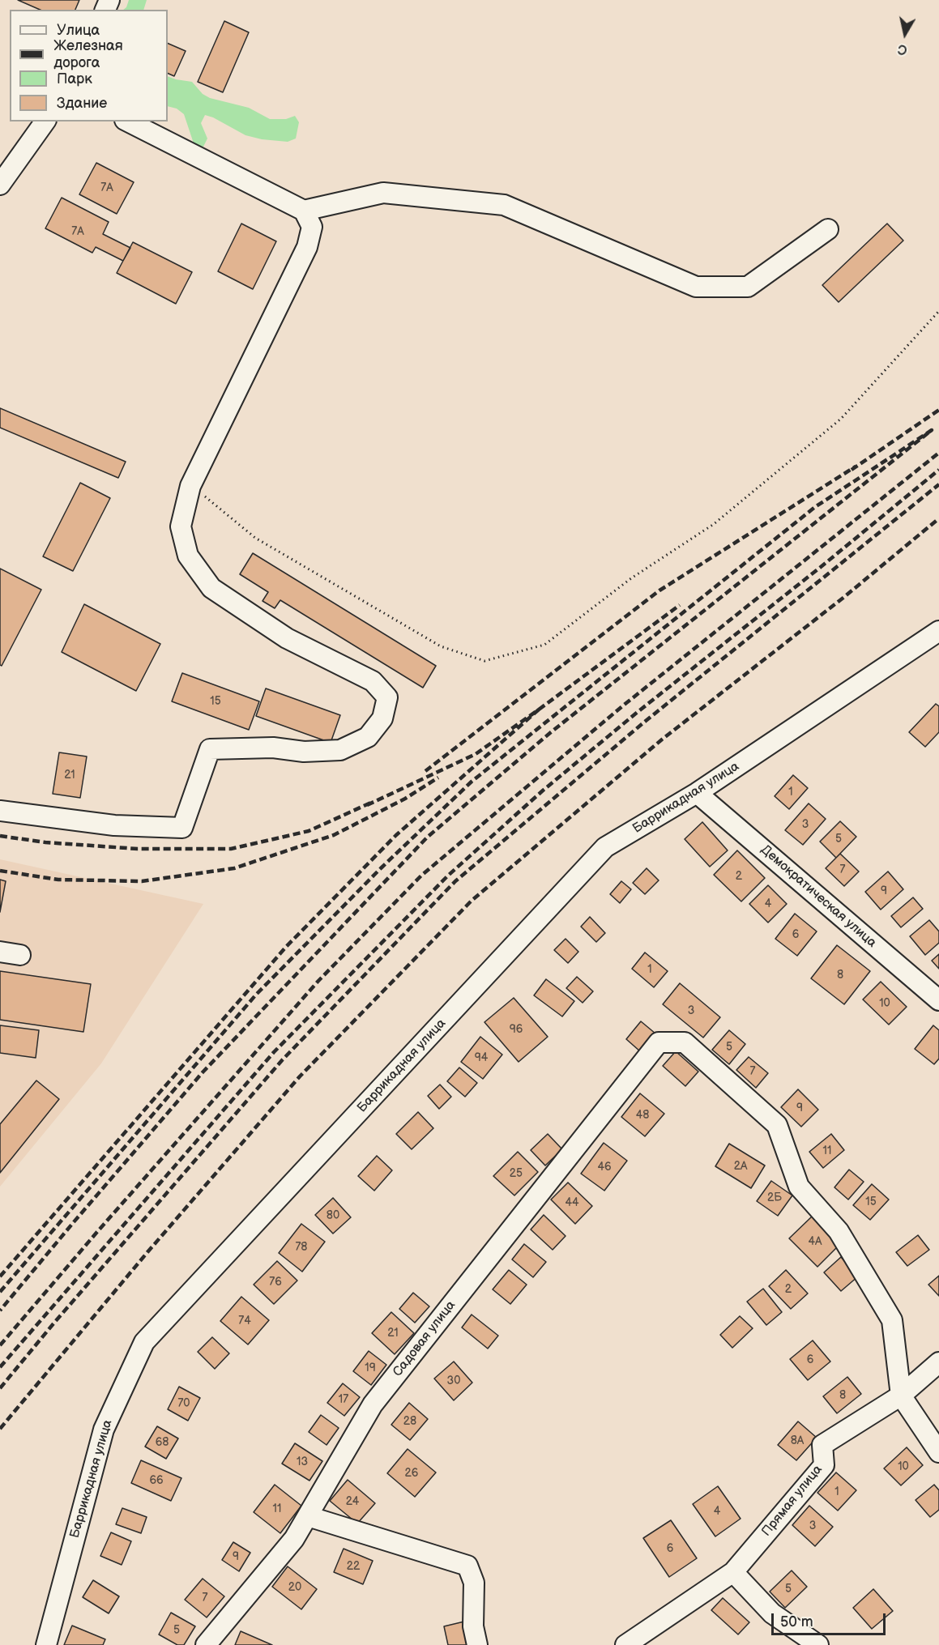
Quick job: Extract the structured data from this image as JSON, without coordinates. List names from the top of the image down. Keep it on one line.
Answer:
{"streets":{"street":["Баррикадная улица","Демократическая улица","Садовая улица","Прямая улица"]},"crossings":[["Баррикадная улица","Демократическая улица"],["Садовая улица","Прямая улица"]],"house_numbers":["7А","7А","15","21","1","3","5","7","2","9","4","6","1","8","10","3","96","5","94","7","9","48","11","2А","46","25","2Б","15","44","80","4А","78","76","2","74","21","6","19","30","8","17","70","28","8А","68","13","10","26","66","1","24","11","4","3","6","9","22","20","5","7","5"],"legend":["Улица","Железная дорога","Парк","Здание"],"scale_bar":"50 m","north":"bottom"}
